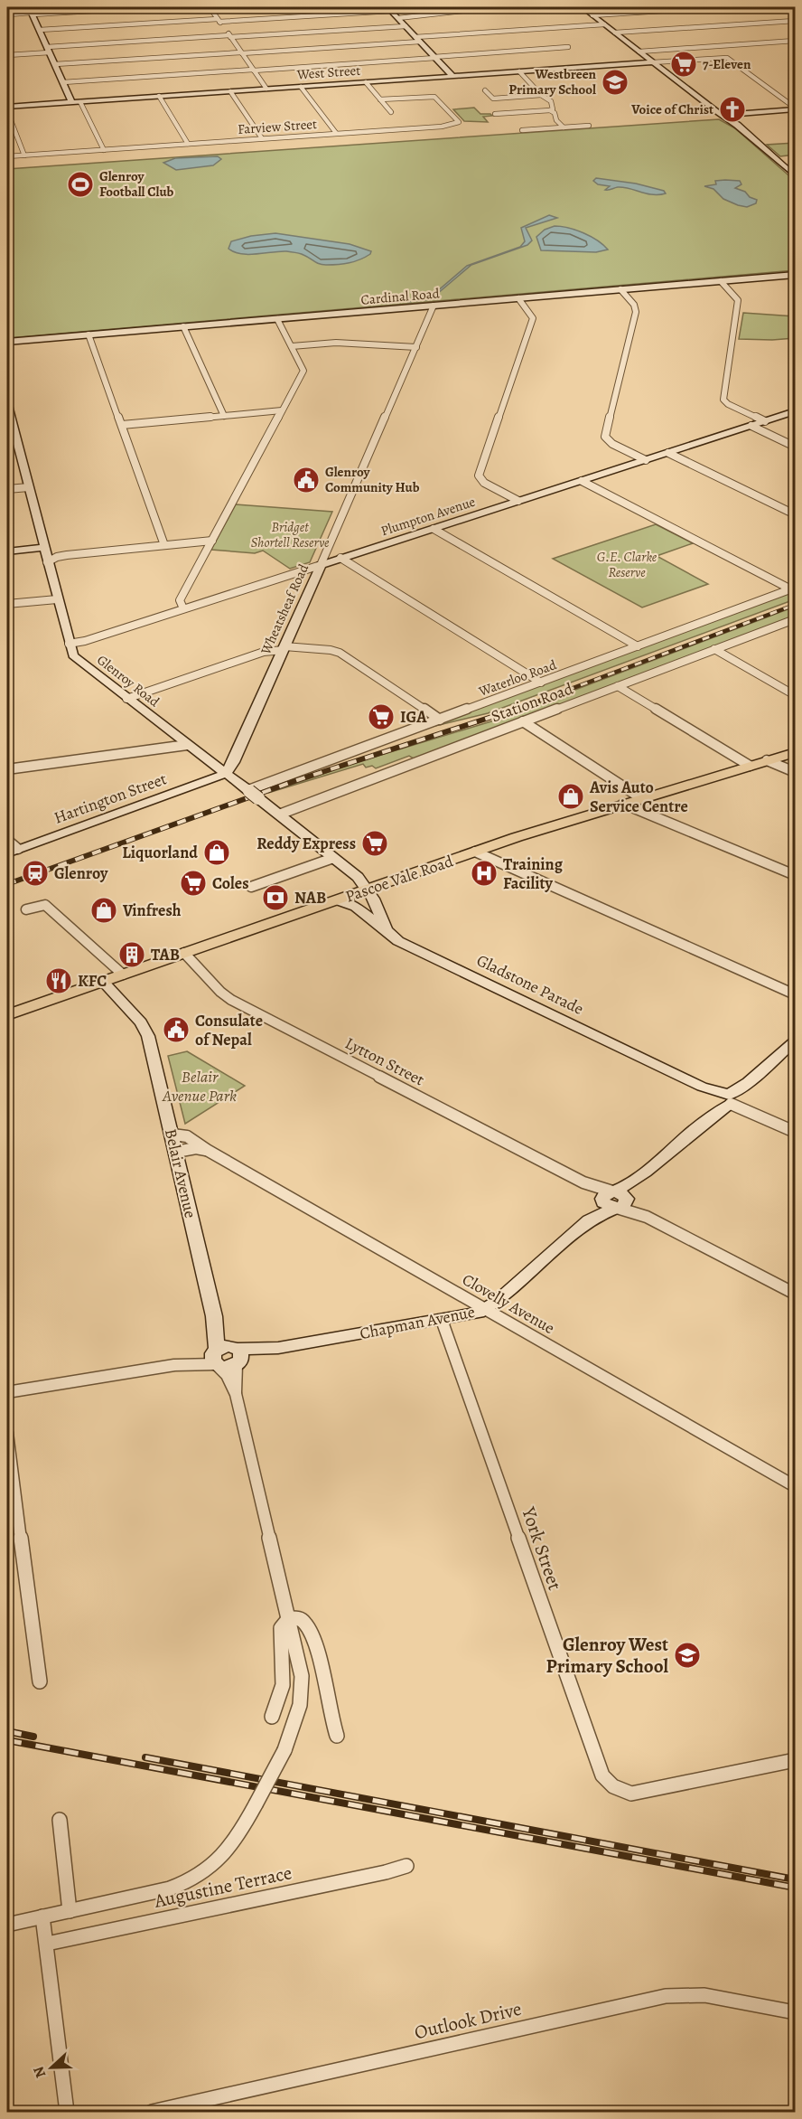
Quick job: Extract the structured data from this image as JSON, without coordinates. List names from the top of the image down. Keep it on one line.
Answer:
{"streets":{"main road":["Pascoe Vale Road"],"street":["West Street","Farview Street","Cardinal Road","Plumpton Avenue","Wheatsheaf Road","Waterloo Road","Glenroy Road","Station Road","Hartington Street","Gladstone Parade","Lytton Street","Belair Avenue","Clovelly Avenue","Chapman Avenue","York Street","Augustine Terrace","Outlook Drive"]},"crossings":[["Cardinal Road","Wheatsheaf Road"],["Plumpton Avenue","Wheatsheaf Road"],["Plumpton Avenue","Glenroy Road"],["Wheatsheaf Road","Glenroy Road"],["Wheatsheaf Road","Hartington Street"],["Waterloo Road","Glenroy Road"],["Glenroy Road","Station Road"],["Glenroy Road","Hartington Street"],["Glenroy Road","Pascoe Vale Road"],["Pascoe Vale Road","Gladstone Parade"],["Pascoe Vale Road","Lytton Street"],["Pascoe Vale Road","Belair Avenue"],["Gladstone Parade","Chapman Avenue"],["Lytton Street","Chapman Avenue"],["Belair Avenue","Clovelly Avenue"],["Belair Avenue","Chapman Avenue"],["Clovelly Avenue","Chapman Avenue"],["Chapman Avenue","York Street"]],"parks":["Bridget Shortell Reserve","G.E. Clarke Reserve","Belair Avenue Park"],"places":{"supermarket":["7-Eleven","IGA","Reddy Express","Coles"],"school or university":["Westbreen Primary School","Glenroy West Primary School"],"church":["Voice of Christ"],"sports":["Glenroy Football Club"],"public building":["Glenroy Community Hub","Consulate of Nepal"],"shop":["Avis Auto Service Centre","Liquorland","Vinfresh"],"station":["Glenroy"],"hospital":["Training Facility"],"bank":["NAB"],"building":["TAB"],"restaurant":["KFC"]},"north":"left"}
